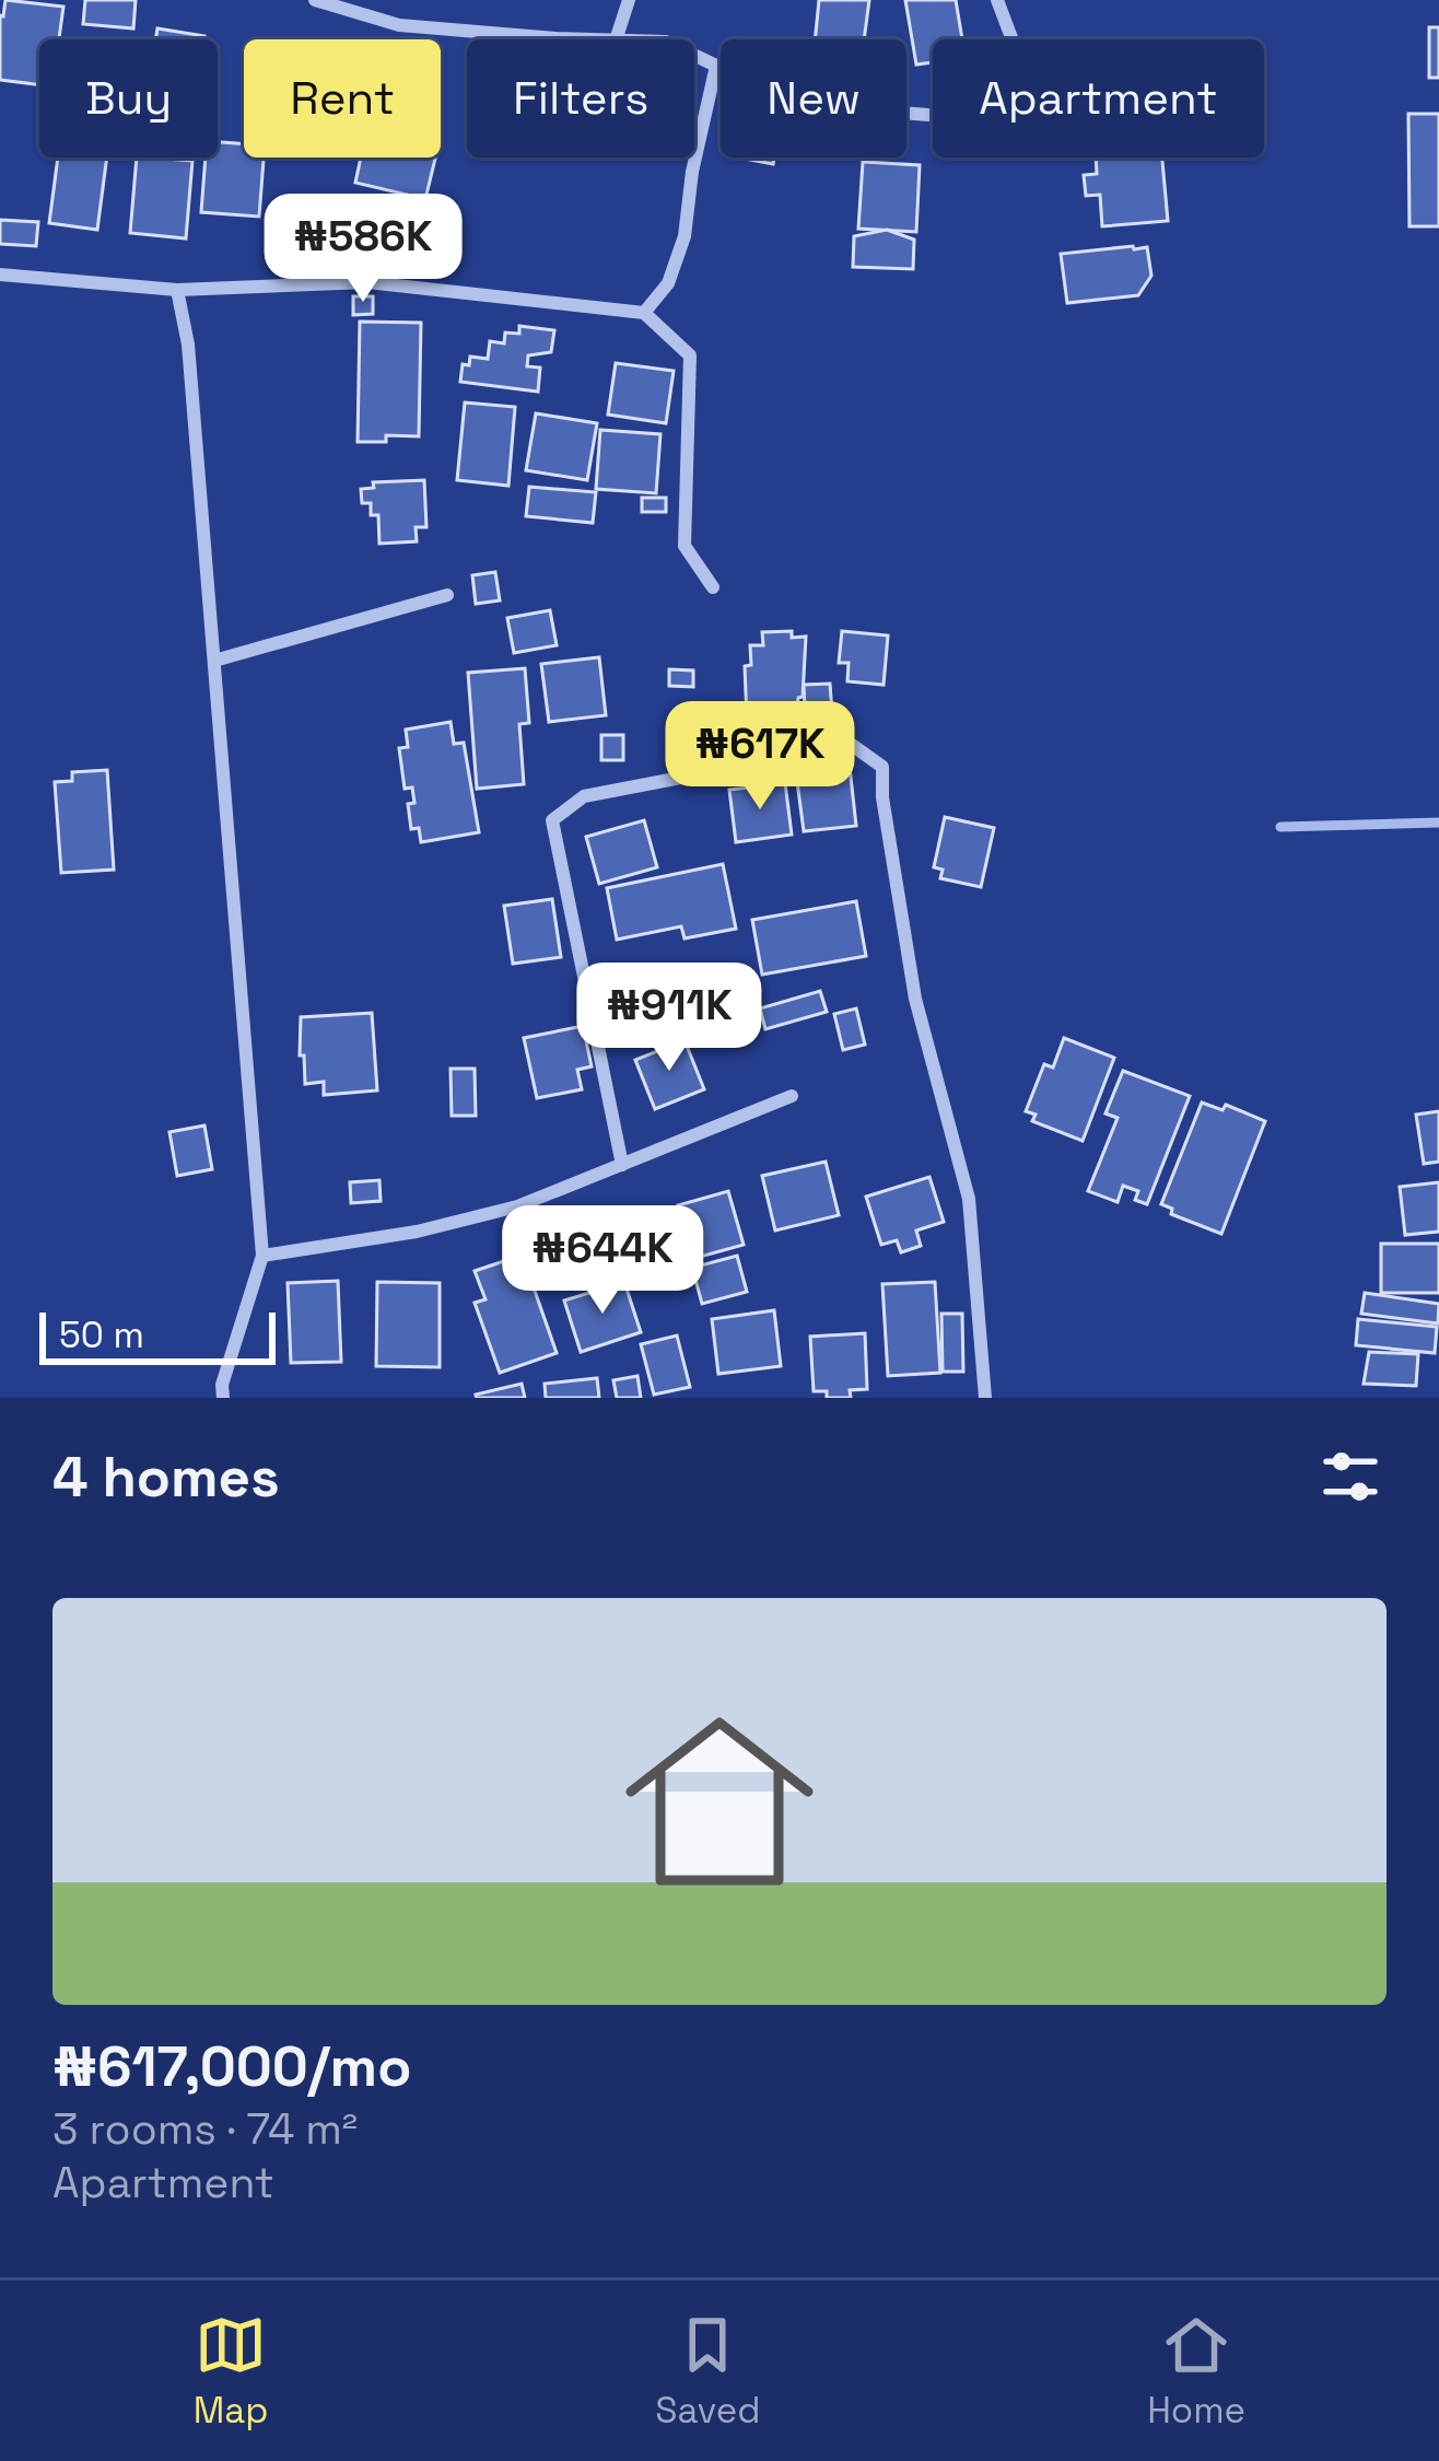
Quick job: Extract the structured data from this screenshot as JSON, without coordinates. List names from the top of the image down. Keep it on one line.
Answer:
{"scale_bar":"50 m","page":{"chip":["Buy","Rent","Filters","New","Apartment"],"price":["₦586K","₦617K","₦911K","₦644K"],"scale":"50 m","heading":"4 homes","list":[{"name":"₦617,000/mo","note":"3 rooms · 74 m² · Apartment"}],"tabs":["Map","Saved","Home"]}}
